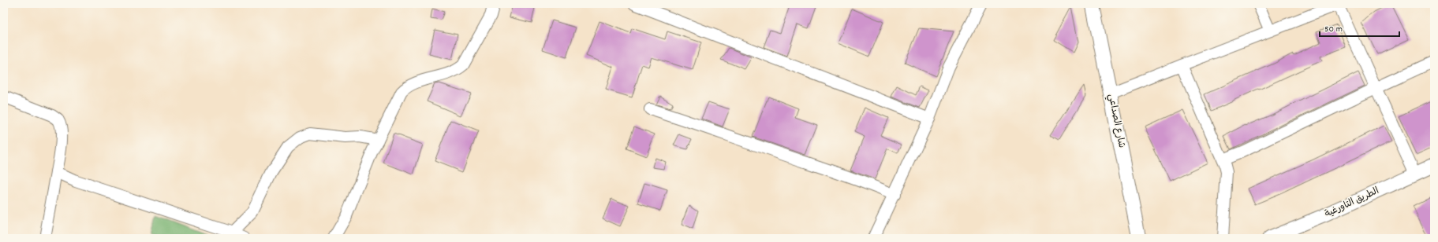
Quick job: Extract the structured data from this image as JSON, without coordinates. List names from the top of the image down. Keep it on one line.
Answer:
{"streets":{"street":["شارع الصداعي","الطريق التاورغية"]},"scale_bar":"50 m"}
